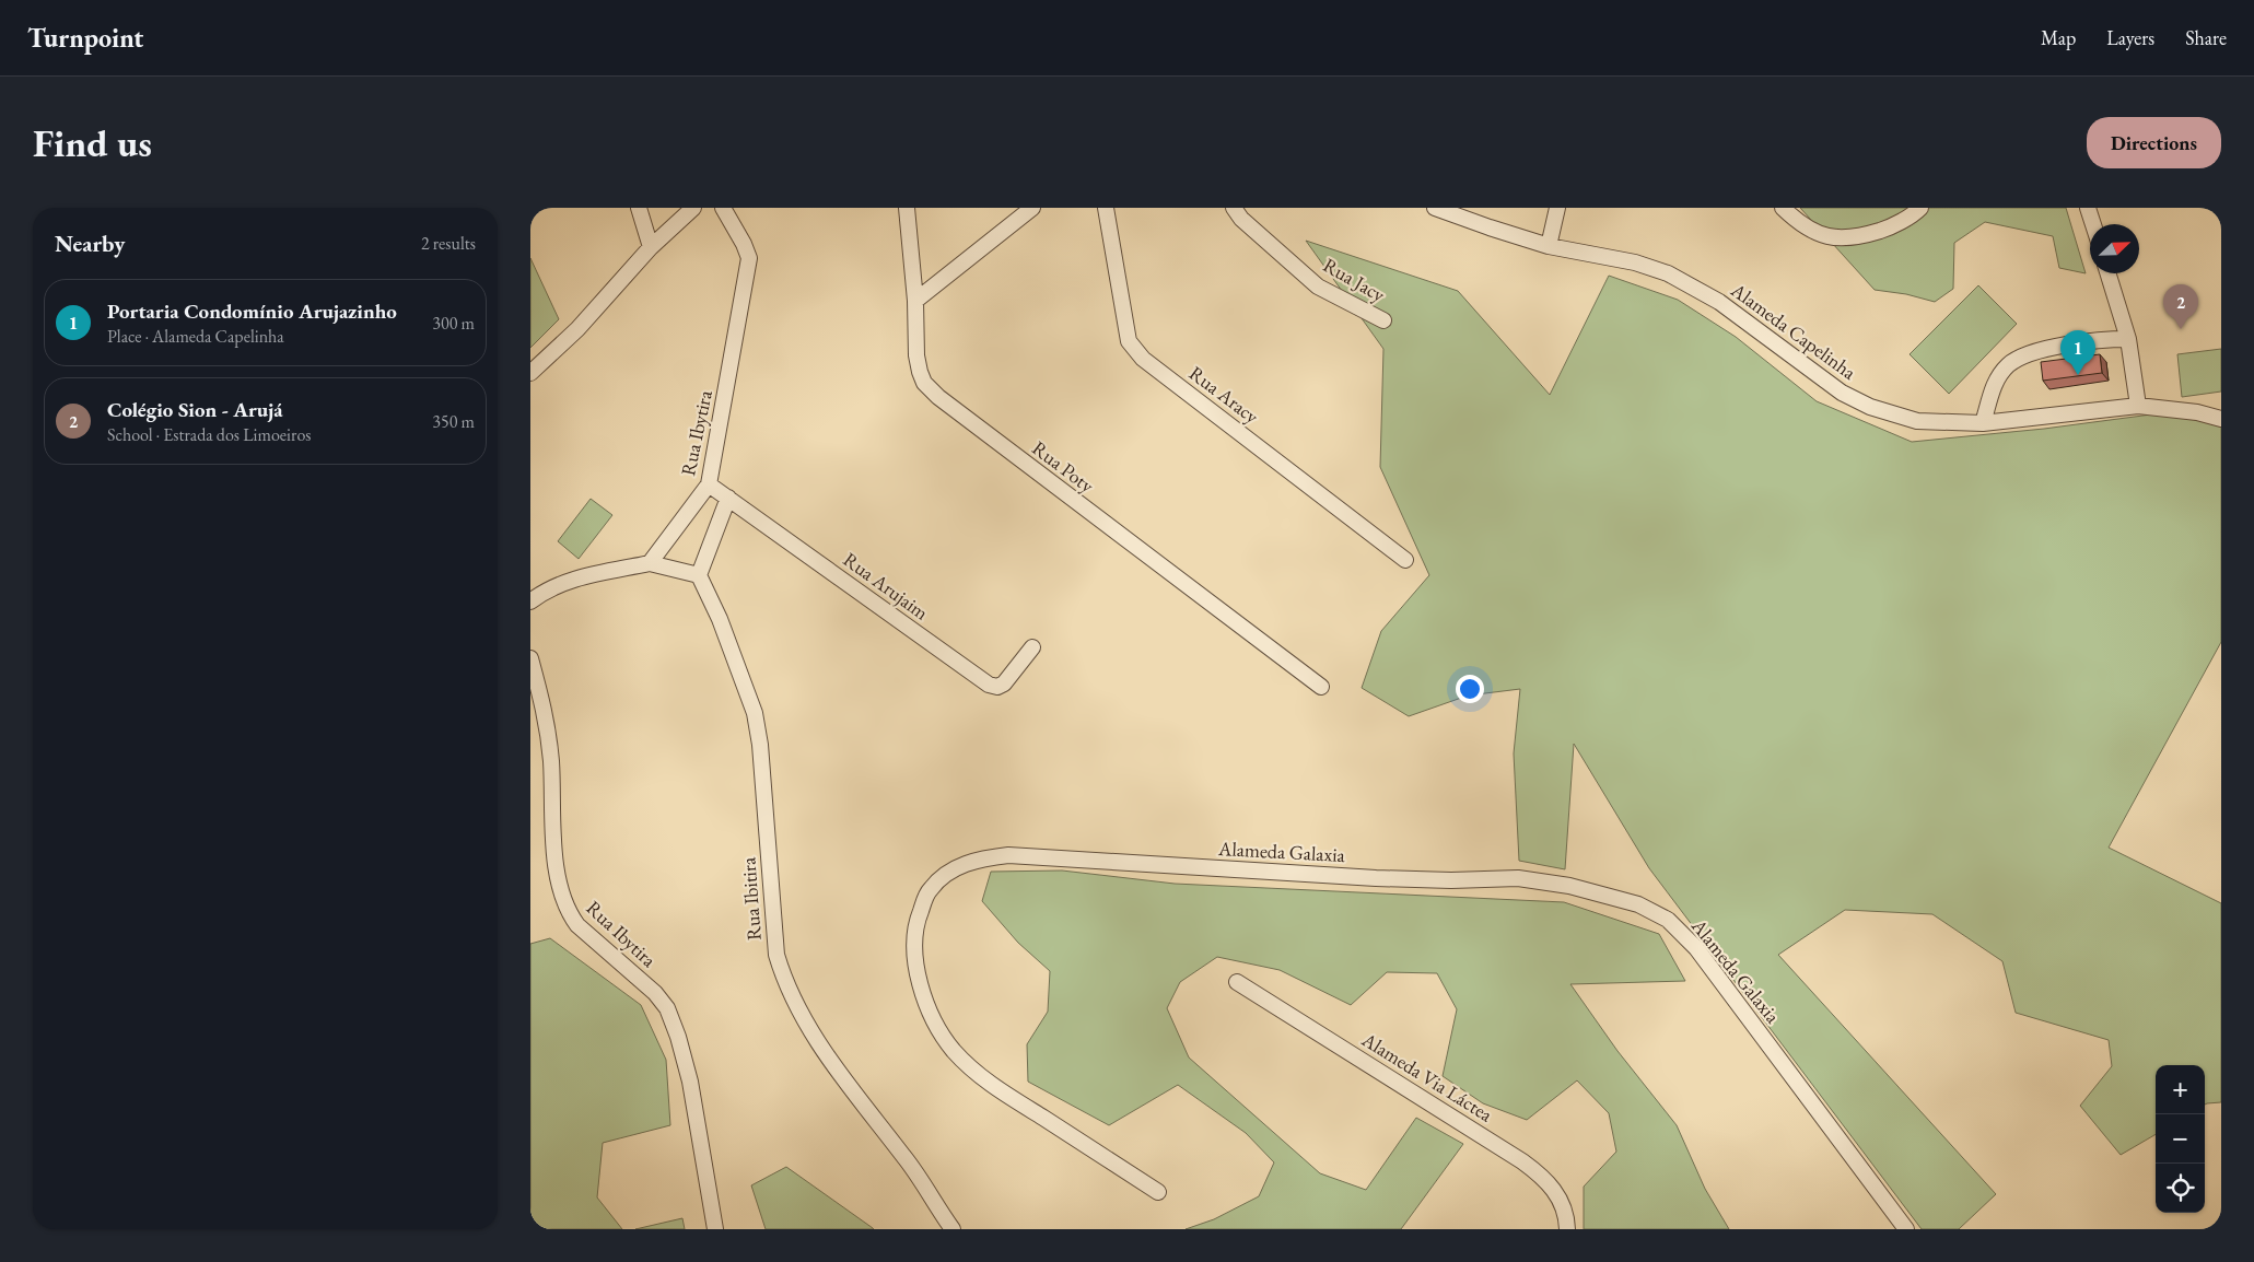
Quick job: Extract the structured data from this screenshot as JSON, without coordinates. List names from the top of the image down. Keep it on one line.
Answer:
{"streets":{"street":["Rua Jacy","Alameda Capelinha","Rua Aracy","Rua Ibytira","Rua Poty","Rua Arujaim","Alameda Galaxia","Rua Ibitira","Alameda Via Láctea"]},"crossings":[["Rua Ibytira","Rua Arujaim"]],"north":"top right","page":{"header":"Turnpoint","nav":["Map","Layers","Share"],"buttons":"Directions","title":"Find us","heading":["Nearby","2 results"],"list":[{"mark":"1","name":"Portaria Condomínio Arujazinho","note":"Place · Alameda Capelinha","value":"300 m"},{"mark":"2","name":"Colégio Sion - Arujá","note":"School · Estrada dos Limoeiros","value":"350 m"}],"pins":["2","1"],"map_buttons":["+","−"]}}
